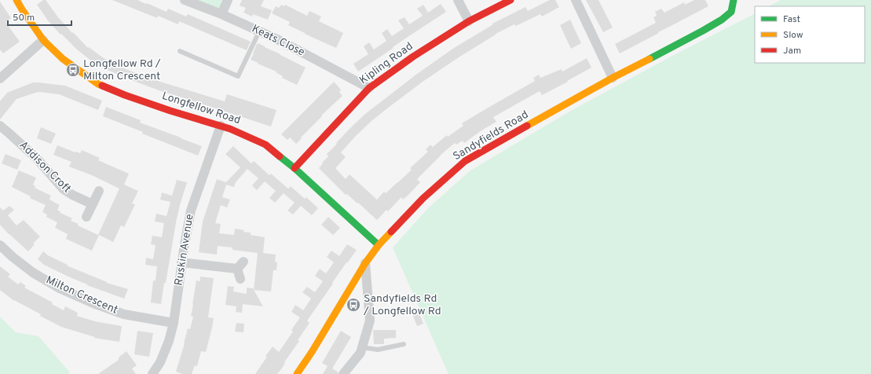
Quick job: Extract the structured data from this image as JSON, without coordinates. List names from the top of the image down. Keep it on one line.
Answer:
{"streets":{"street":["Keats Close","Kipling Road","Longfellow Road","Sandyfields Road","Addison Croft","Ruskin Avenue","Milton Crescent"]},"crossings":[["Keats Close","Kipling Road"],["Kipling Road","Longfellow Road"],["Longfellow Road","Sandyfields Road"],["Longfellow Road","Ruskin Avenue"],["Ruskin Avenue","Milton Crescent"]],"places":{"bus stop":["Longfellow Rd / Milton Crescent","Sandyfields Rd / Longfellow Rd"]},"legend":["Fast","Slow","Jam"],"scale_bar":"50 m"}
